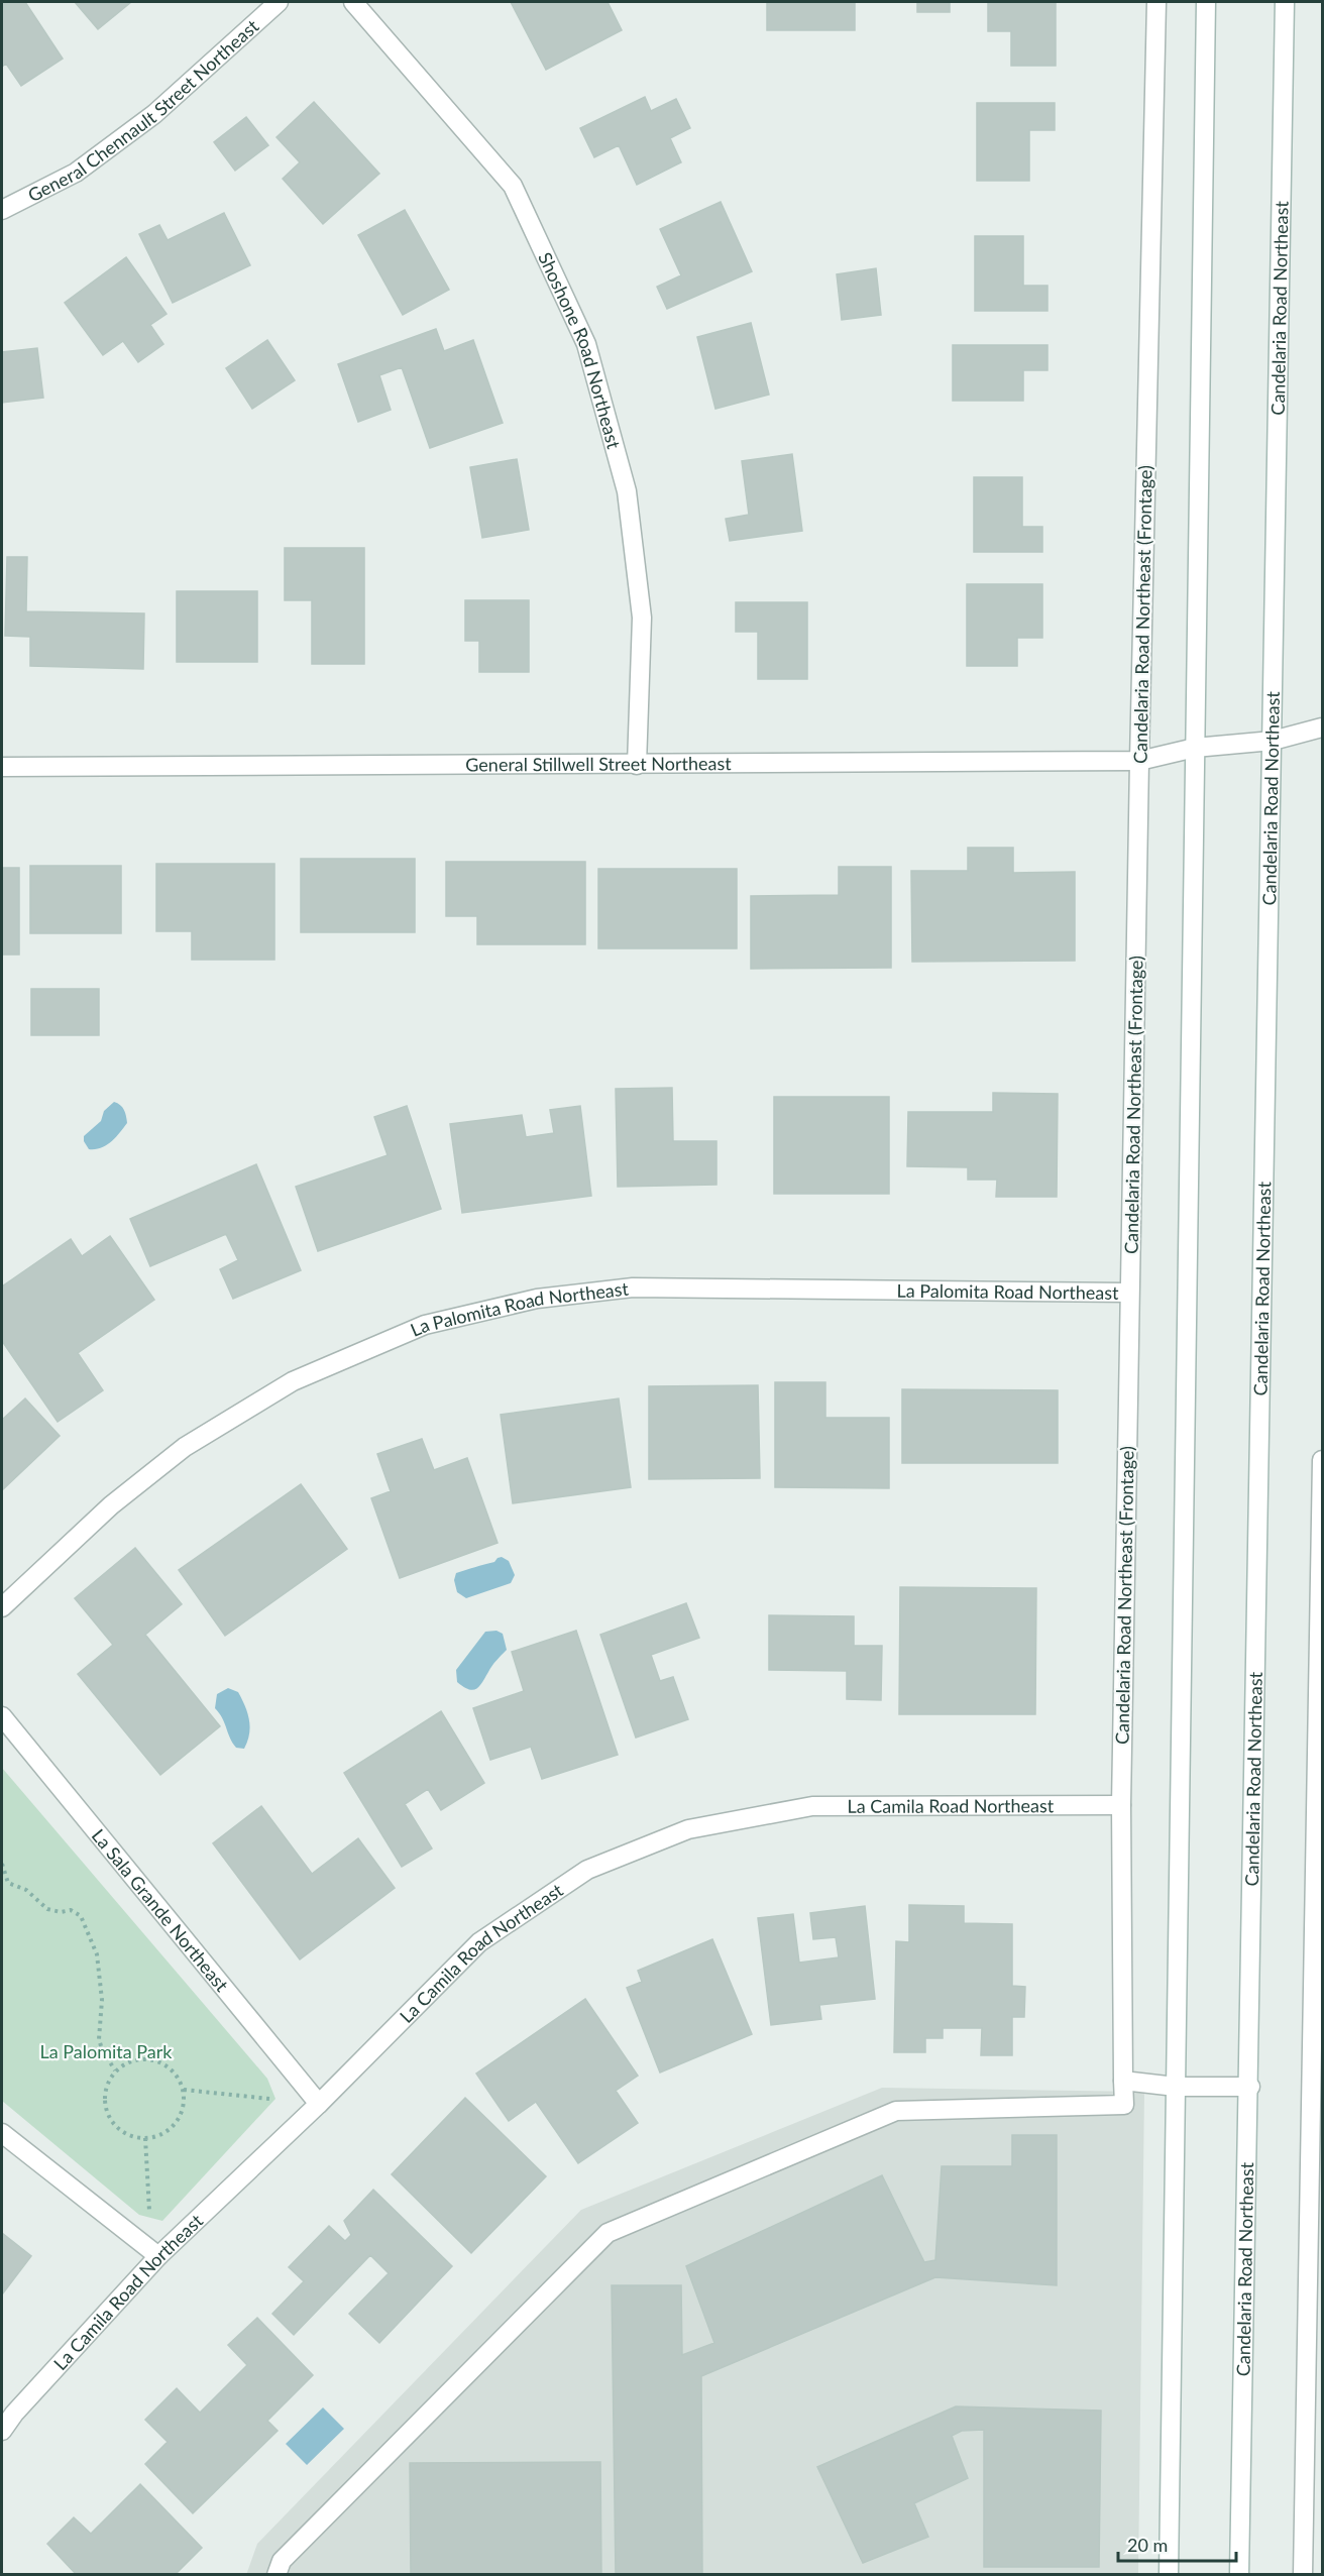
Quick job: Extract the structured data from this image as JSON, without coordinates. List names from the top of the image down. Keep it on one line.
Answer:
{"streets":{"street":["General Chennault Street Northeast","Candelaria Road Northeast","Shoshone Road Northeast","Candelaria Road Northeast (Frontage)","General Stillwell Street Northeast","La Palomita Road Northeast","La Camila Road Northeast","La Sala Grande Northeast"]},"crossings":[["Candelaria Road Northeast","General Stillwell Street Northeast"],["Shoshone Road Northeast","General Stillwell Street Northeast"],["Candelaria Road Northeast (Frontage)","General Stillwell Street Northeast"],["Candelaria Road Northeast (Frontage)","La Palomita Road Northeast"],["Candelaria Road Northeast (Frontage)","La Camila Road Northeast"],["La Camila Road Northeast","La Sala Grande Northeast"]],"parks":["La Palomita Park"],"scale_bar":"20 m"}
